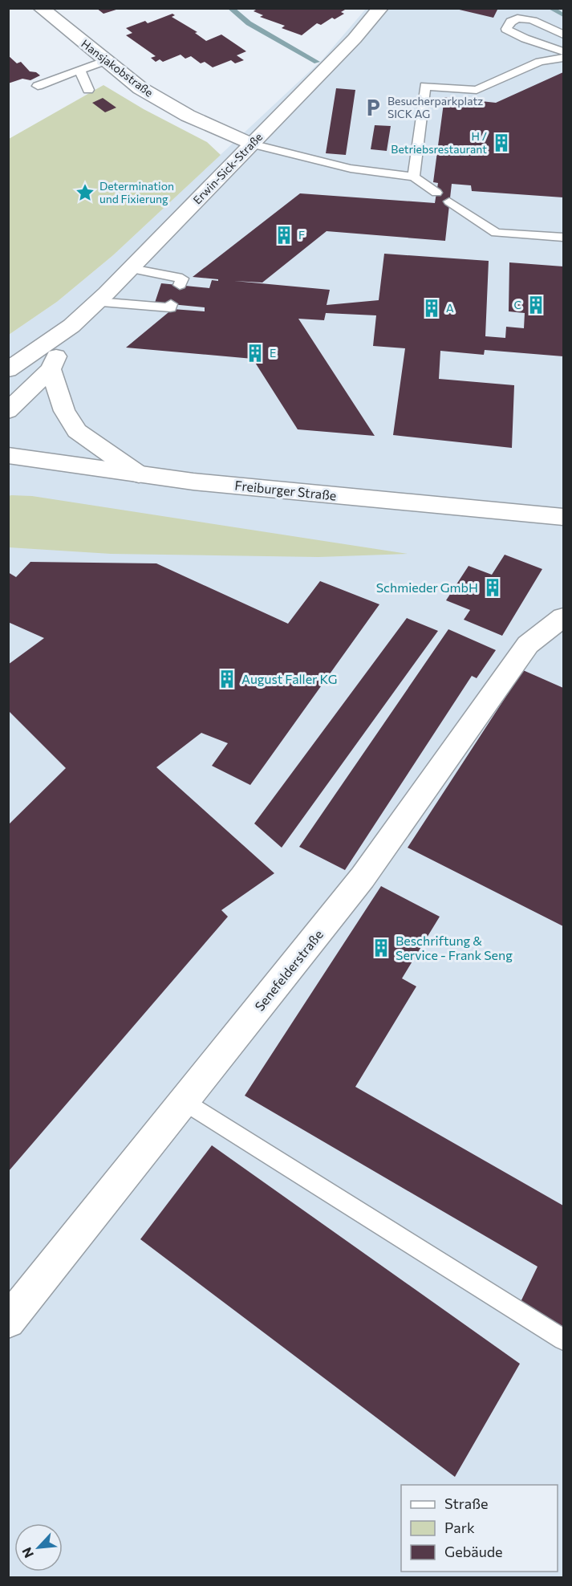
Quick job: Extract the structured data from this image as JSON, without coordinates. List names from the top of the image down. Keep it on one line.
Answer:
{"streets":{"street":["Hansjakobstraße","Erwin-Sick-Straße","Freiburger Straße","Senefelderstraße"]},"crossings":[["Hansjakobstraße","Erwin-Sick-Straße"]],"places":{"parking":["Besucherparkplatz SICK AG"],"building":["H / Betriebsrestaurant","F","C","A","E","Schmieder GmbH","August Faller KG","Beschriftung & Service - Frank Seng"],"place":["Determination und Fixierung"]},"legend":["Straße","Park","Gebäude"],"north":"bottom left"}
